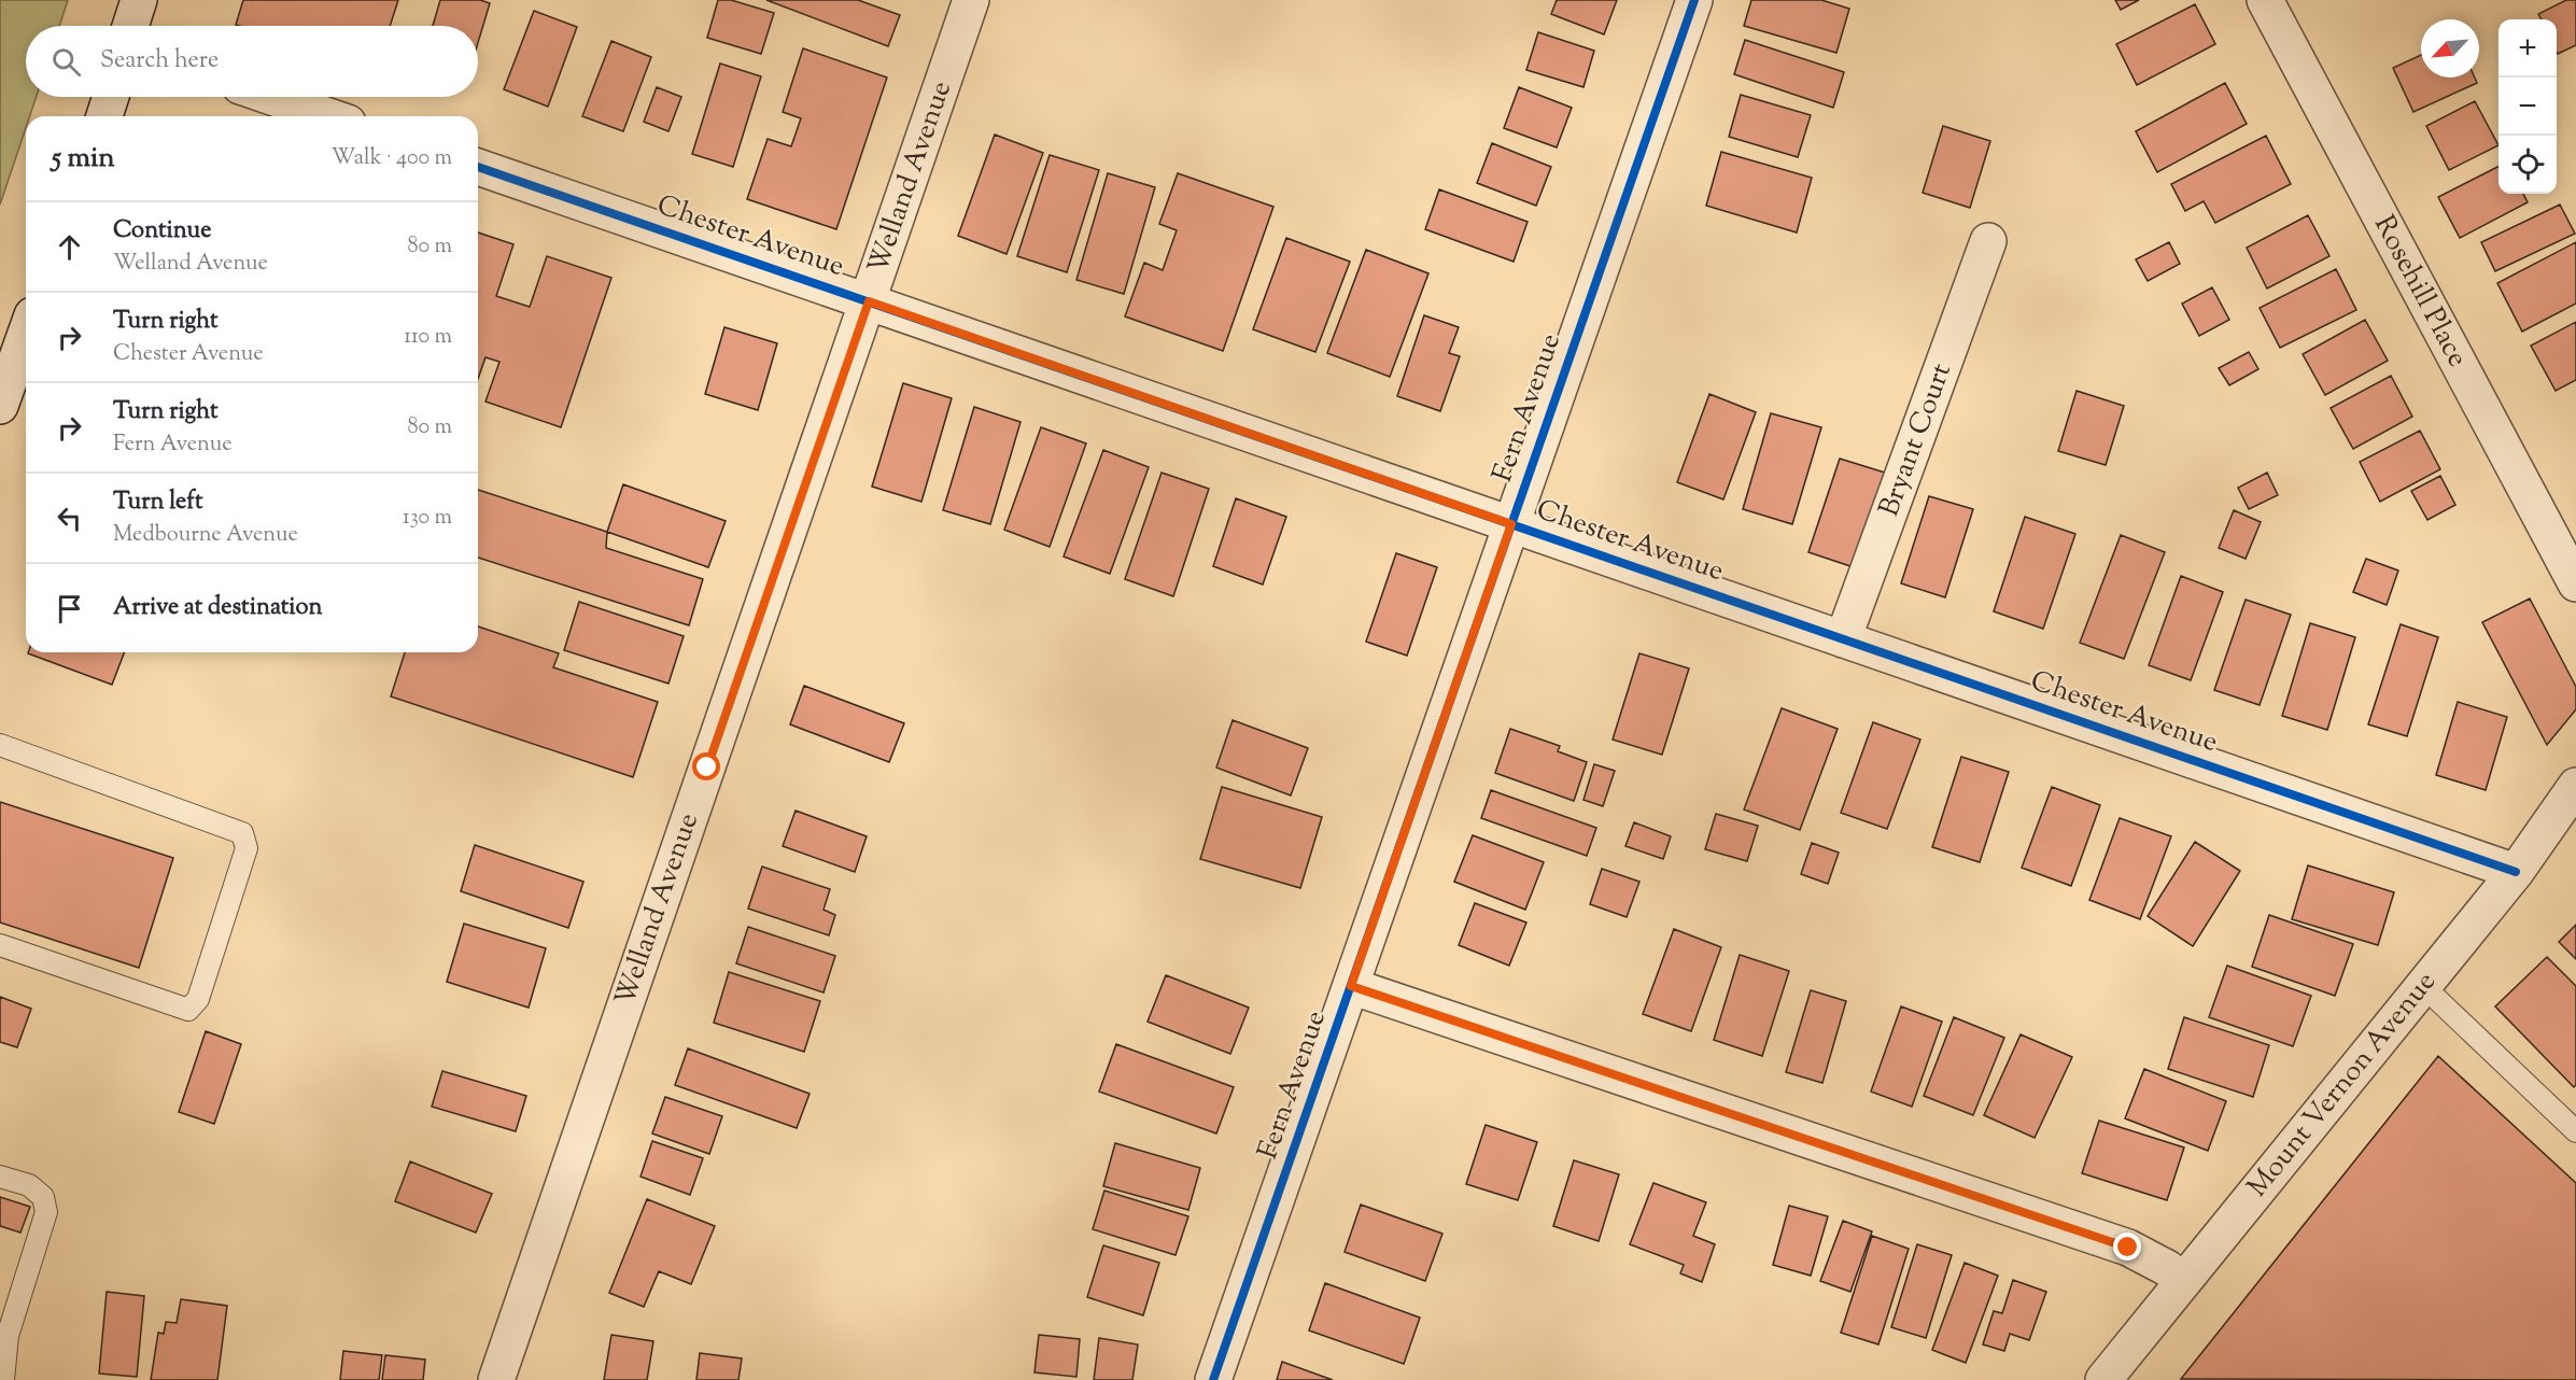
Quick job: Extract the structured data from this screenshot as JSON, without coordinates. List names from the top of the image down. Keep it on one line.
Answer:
{"streets":{"street":["Welland Avenue","Chester Avenue","Rosehill Place","Fern Avenue","Bryant Court","Mount Vernon Avenue"]},"crossings":[["Welland Avenue","Chester Avenue"],["Chester Avenue","Fern Avenue"],["Chester Avenue","Bryant Court"],["Chester Avenue","Mount Vernon Avenue"]],"north":"bottom left","page":{"map_buttons":["+","−"],"search":"Search here","heading":["5 min","Walk · 400 m"],"list":[["Continue","Welland Avenue","80 m"],["Turn right","Chester Avenue","110 m"],["Turn right","Fern Avenue","80 m"],["Turn left","Medbourne Avenue","130 m"],"Arrive at destination"]}}
